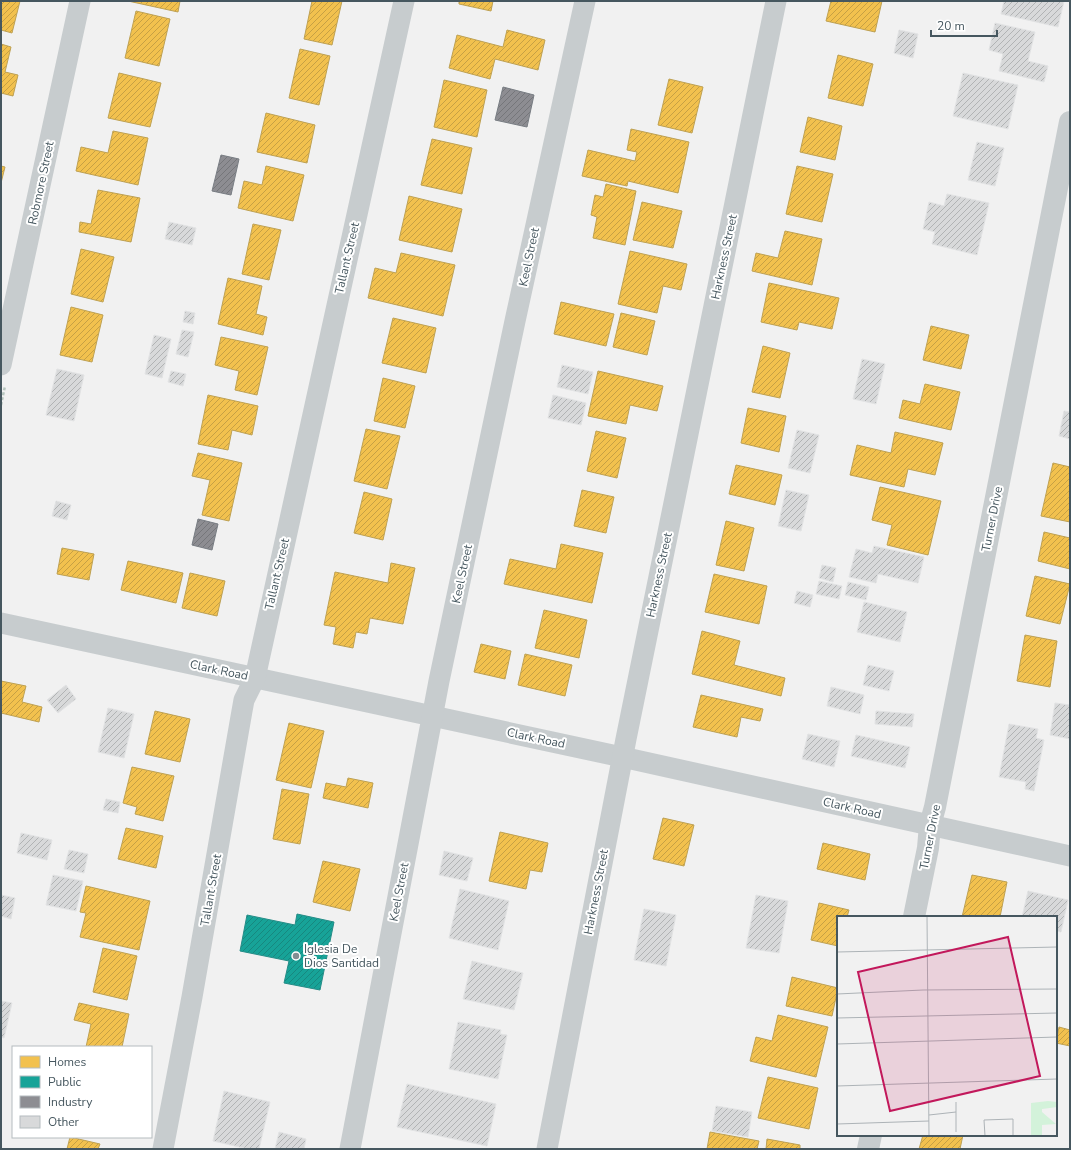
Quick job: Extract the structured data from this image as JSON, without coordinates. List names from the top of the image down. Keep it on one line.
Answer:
{"streets":{"street":["Robmore Street","Keel Street","Harkness Street","Tallant Street","Turner Drive","Clark Road"]},"crossings":[["Keel Street","Clark Road"],["Harkness Street","Clark Road"],["Tallant Street","Clark Road"],["Turner Drive","Clark Road"]],"places":["Iglesia De Dios Santidad"],"legend":["Homes","Public","Industry","Other"],"scale_bar":"20 m"}
